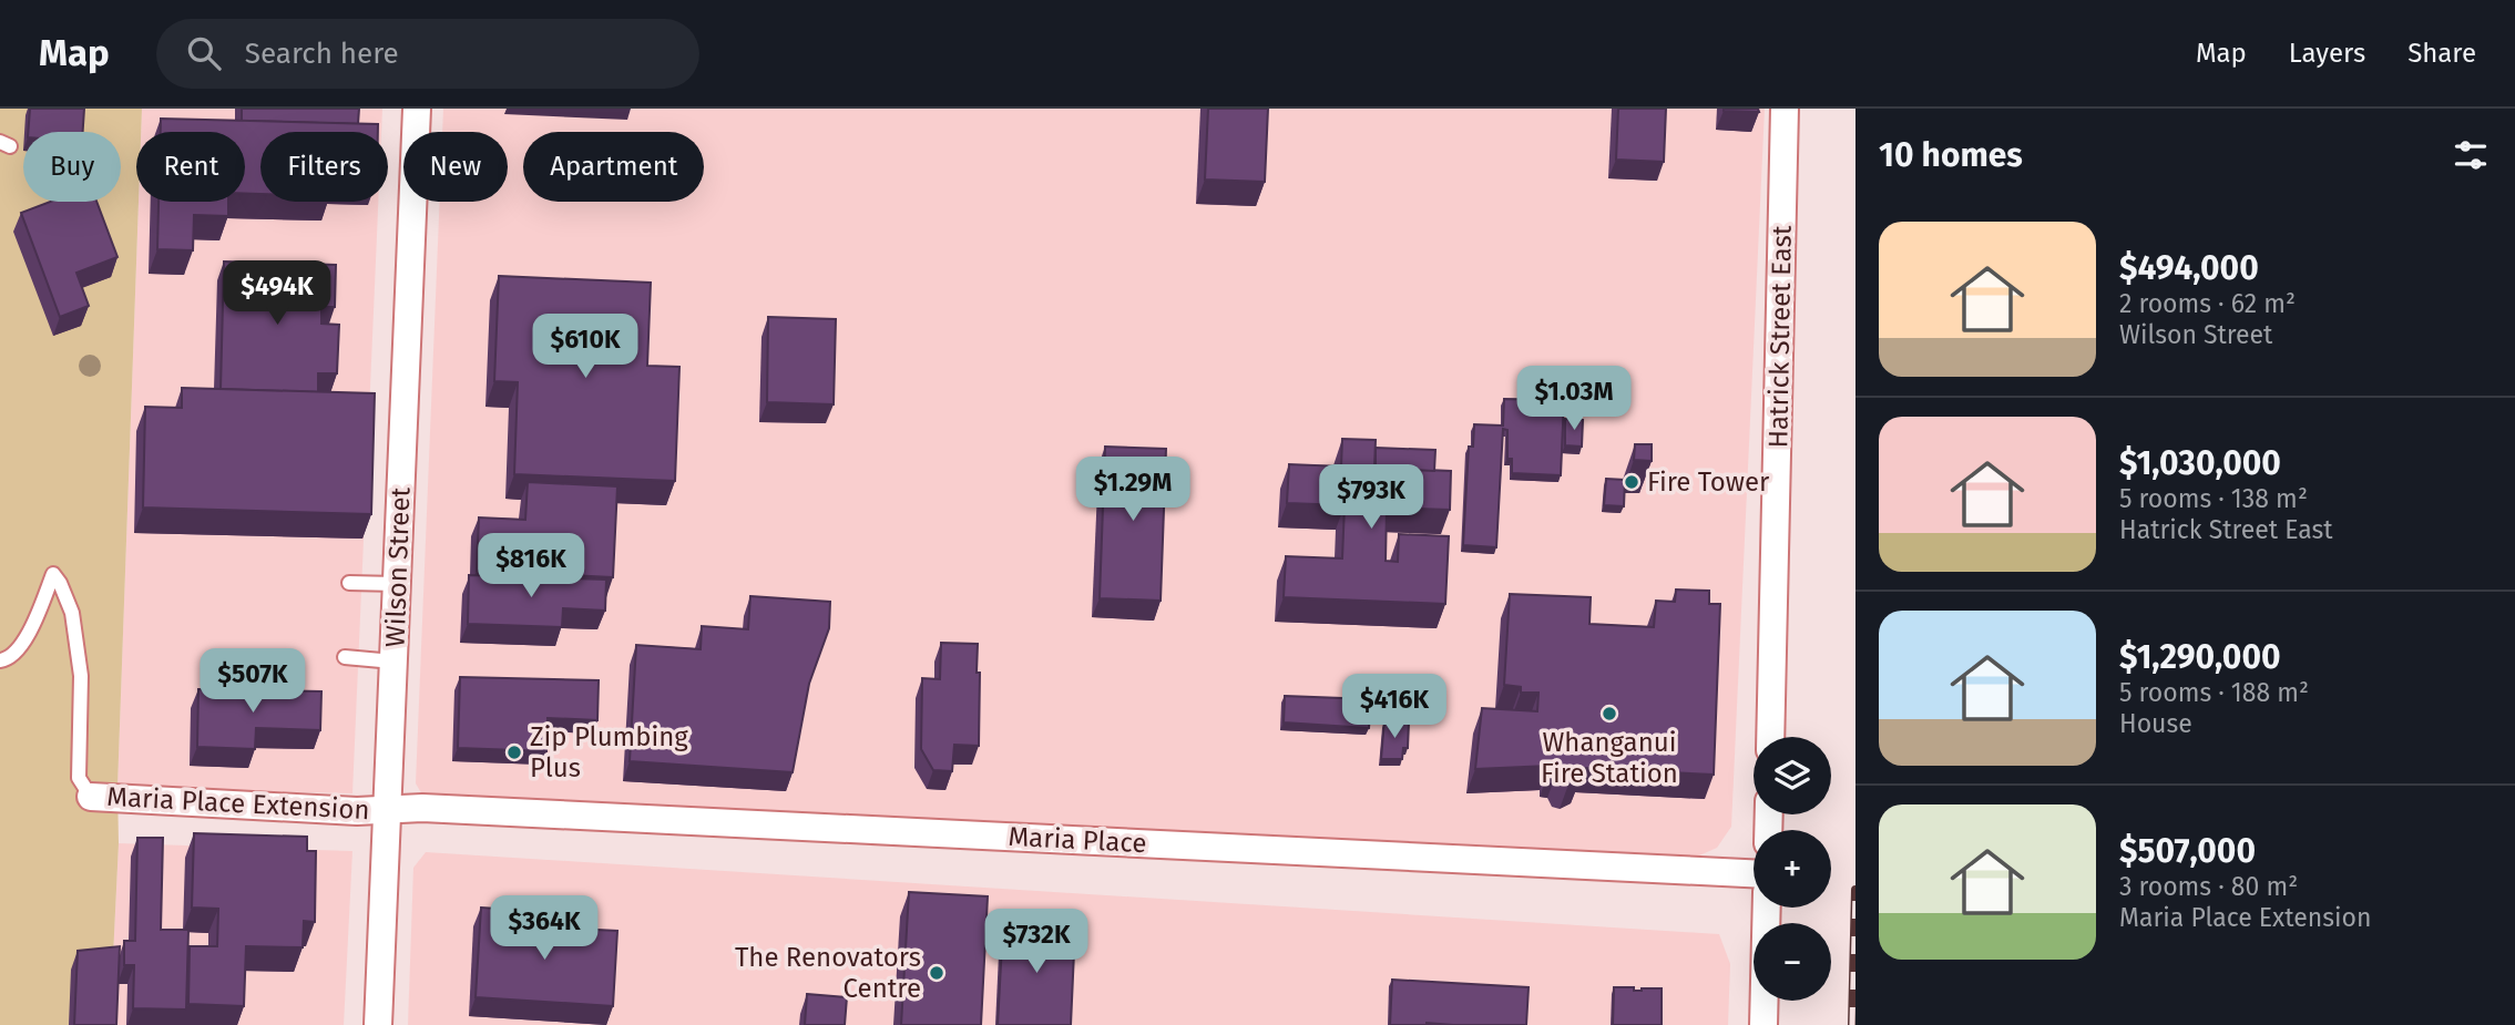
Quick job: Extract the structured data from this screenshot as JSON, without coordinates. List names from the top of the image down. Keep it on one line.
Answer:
{"streets":{"street":["Hatrick Street East","Wilson Street","Maria Place Extension","Maria Place"]},"crossings":[["Wilson Street","Maria Place Extension"],["Wilson Street","Maria Place"],["Maria Place Extension","Maria Place"]],"places":["Fire Tower","Whanganui Fire Station","Zip Plumbing Plus","The Renovators Centre"],"page":{"header":"Map","search":"Search here","nav":["Map","Layers","Share"],"heading":"10 homes","chip":["Buy","Rent","Filters","New","Apartment"],"list":[{"name":"$494,000","note":"2 rooms · 62 m² · Wilson Street"},{"name":"$1,030,000","note":"5 rooms · 138 m² · Hatrick Street East"},{"name":"$1,290,000","note":"5 rooms · 188 m² · House"},{"name":"$507,000","note":"3 rooms · 80 m² · Maria Place Extension"}],"price":["$494K","$610K","$1.03M","$1.29M","$793K","$816K","$507K","$416K","$364K","$732K"],"map_buttons":["+","−"]}}
